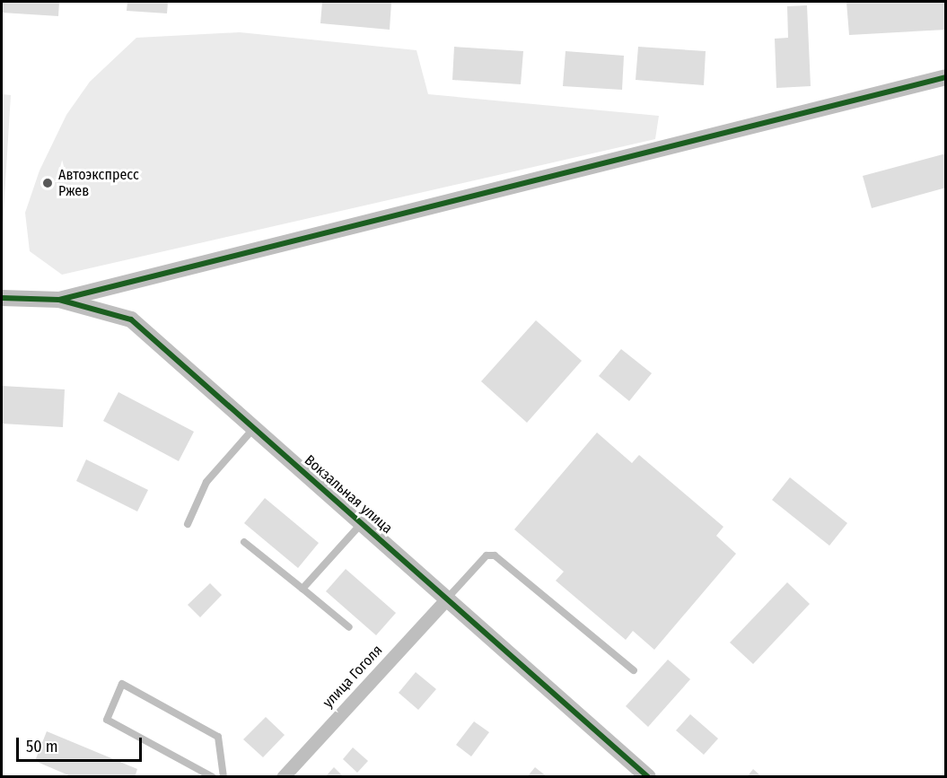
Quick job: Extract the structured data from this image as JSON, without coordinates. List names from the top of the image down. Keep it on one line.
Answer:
{"streets":{"street":["Вокзальная улица","улица Гоголя"]},"crossings":[["Вокзальная улица","улица Гоголя"]],"places":["Автоэкспресс Ржев"],"scale_bar":"50 m"}
